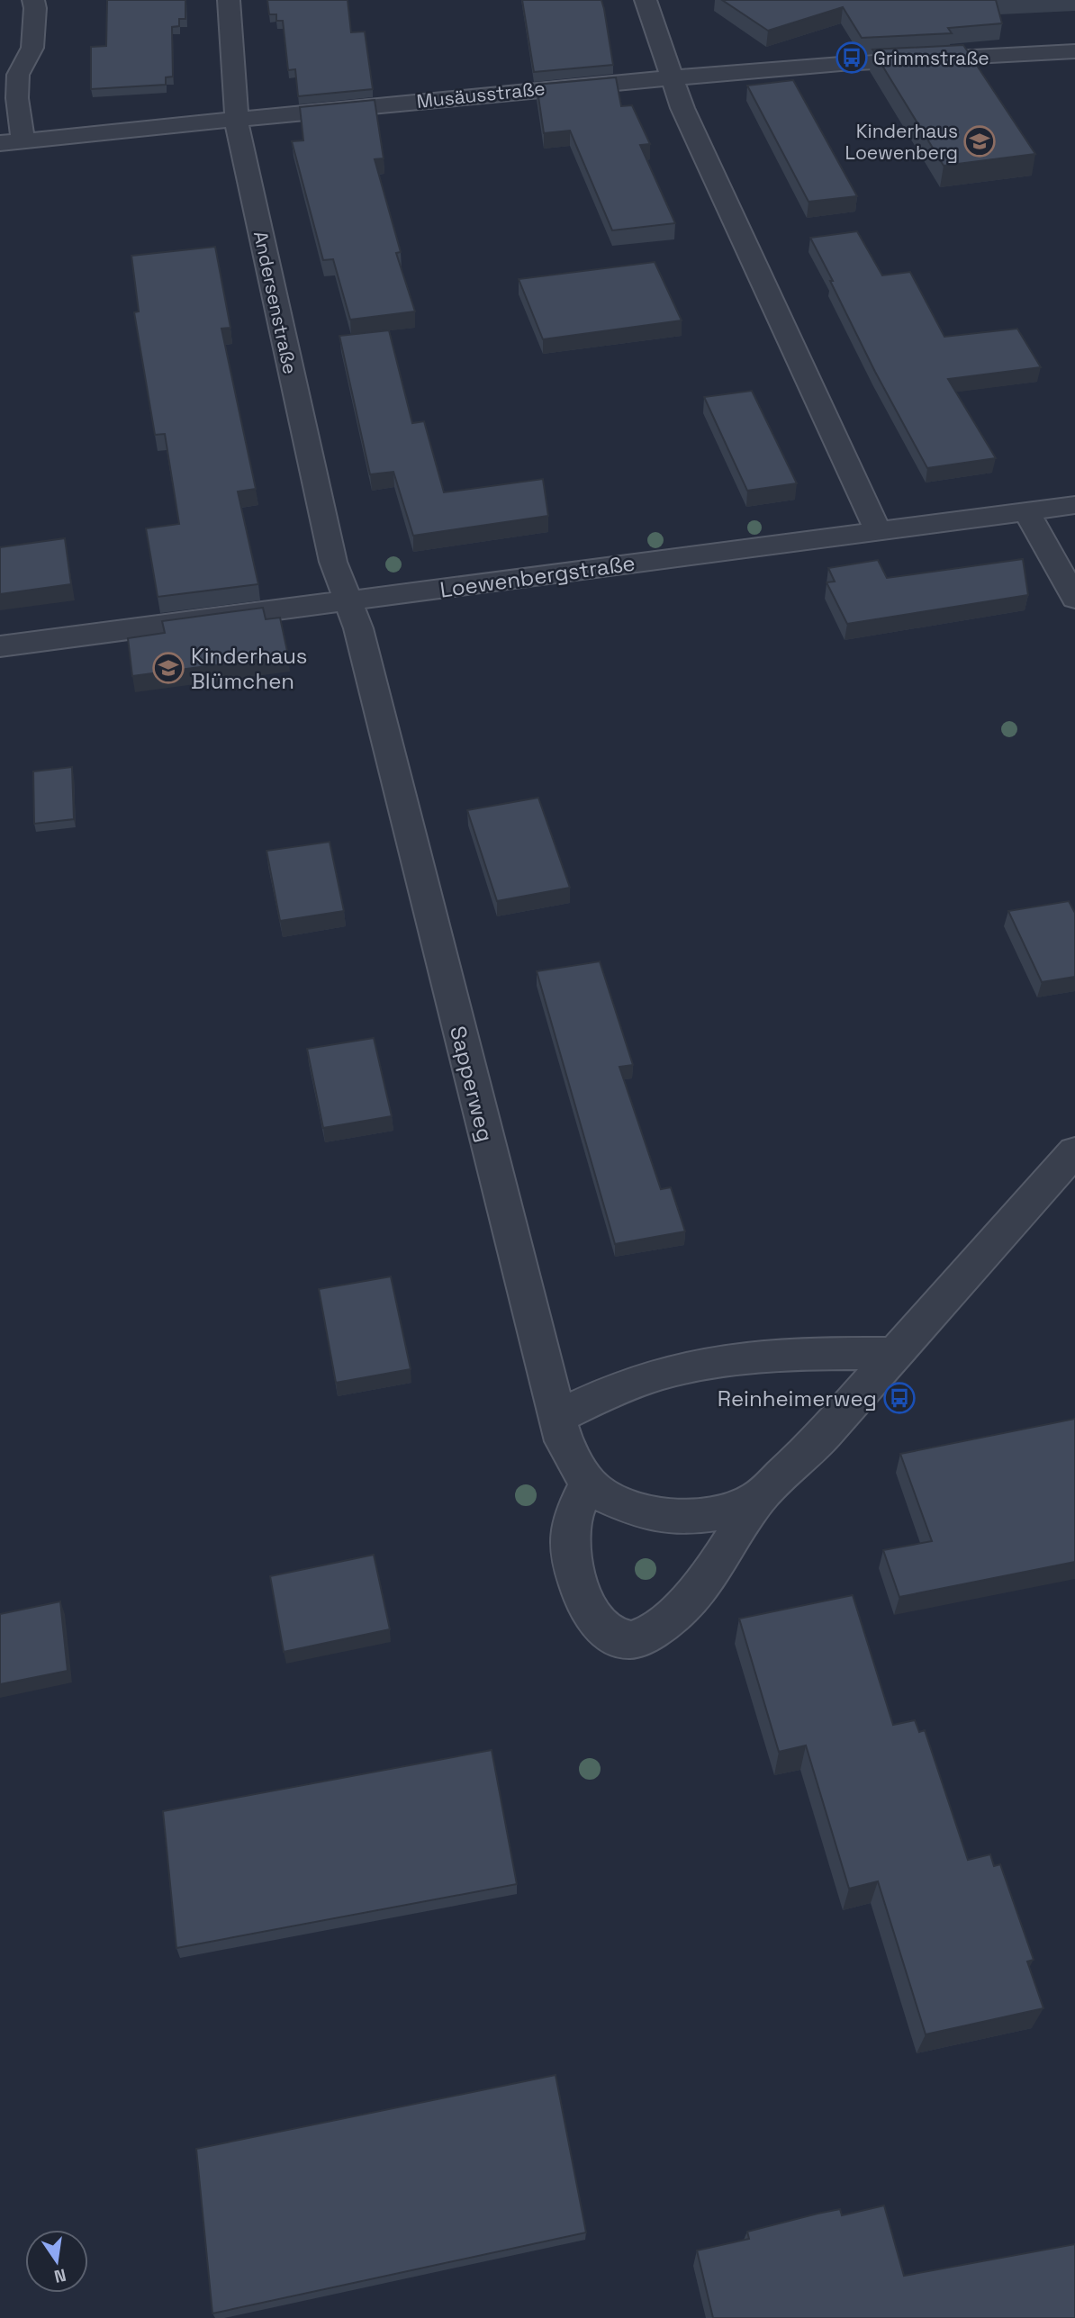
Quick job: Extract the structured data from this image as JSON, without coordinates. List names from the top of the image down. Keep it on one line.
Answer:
{"streets":{"street":["Musäusstraße","Andersenstraße","Loewenbergstraße","Sapperweg"]},"crossings":[["Musäusstraße","Andersenstraße"],["Andersenstraße","Loewenbergstraße"],["Andersenstraße","Sapperweg"],["Loewenbergstraße","Sapperweg"]],"places":{"bus stop":["Grimmstraße","Reinheimerweg"],"school or university":["Kinderhaus Loewenberg","Kinderhaus Blümchen"]},"north":"bottom"}
